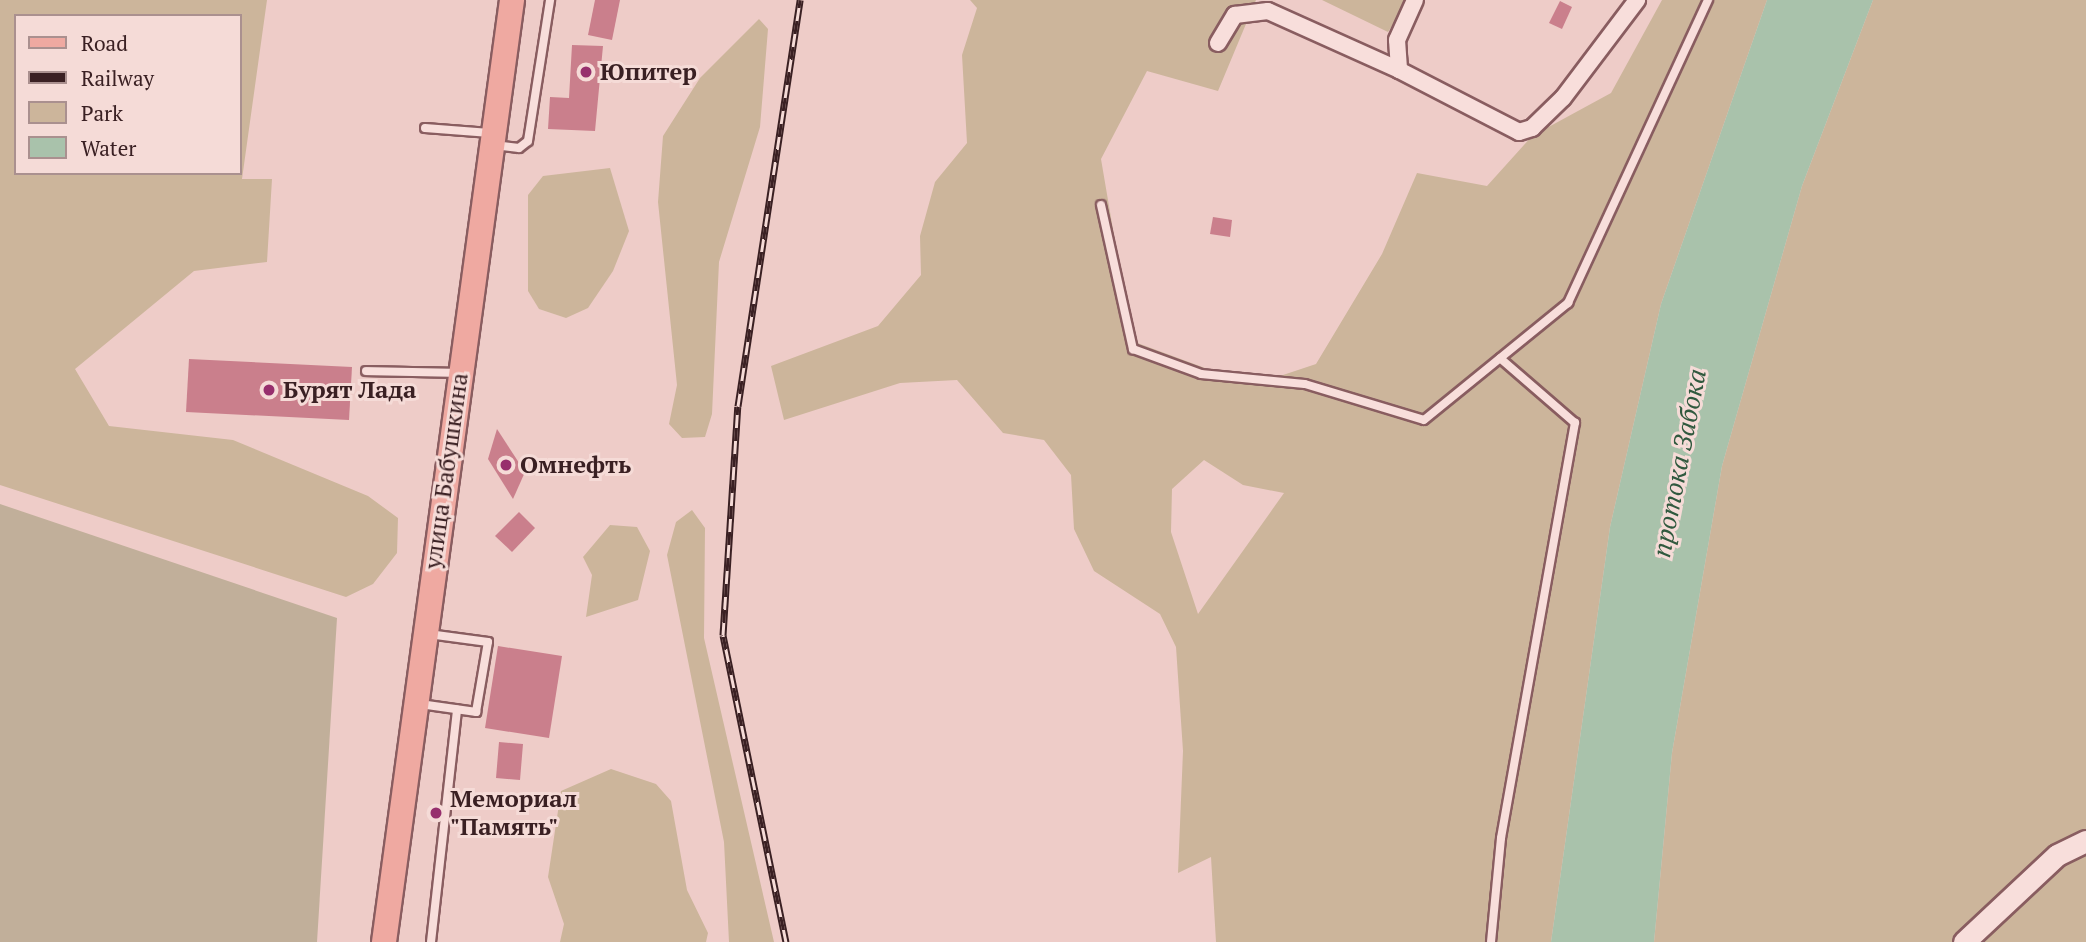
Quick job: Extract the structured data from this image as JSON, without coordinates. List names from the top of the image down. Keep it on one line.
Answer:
{"streets":{"main road":["улица Бабушкина"]},"water":["протока Забока"],"places":["Юпитер","Бурят Лада","Омнефть","Мемориал \"Память\""],"legend":["Road","Railway","Park","Water"]}
